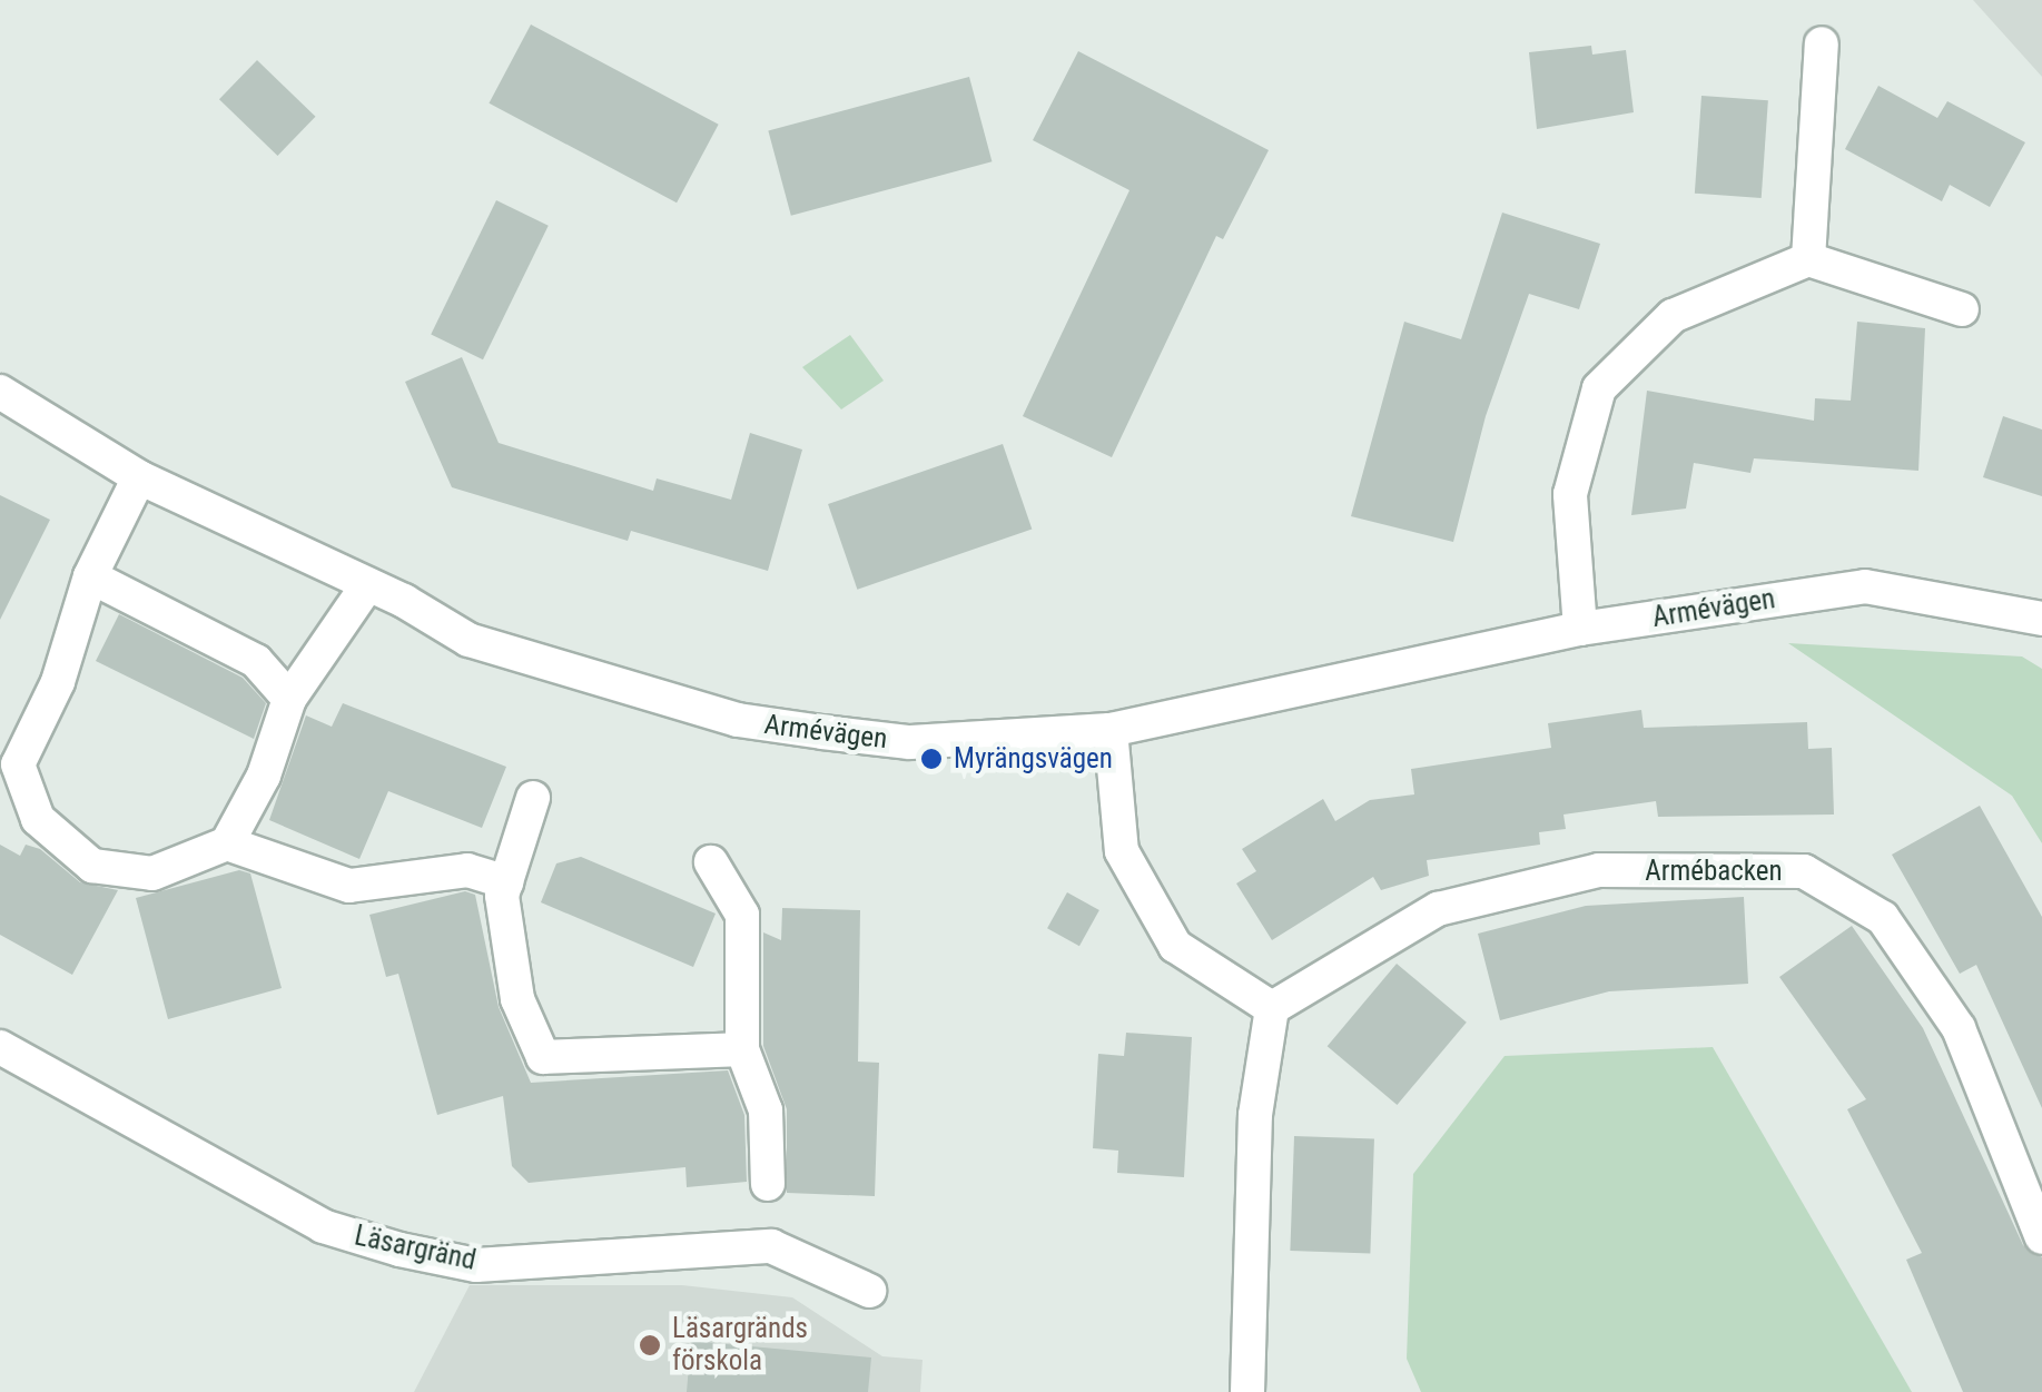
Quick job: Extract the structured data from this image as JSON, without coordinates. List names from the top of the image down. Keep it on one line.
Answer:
{"streets":{"street":["Armévägen","Armébacken","Läsargränd"]},"places":["Myrängsvägen","Läsargränds förskola"]}
